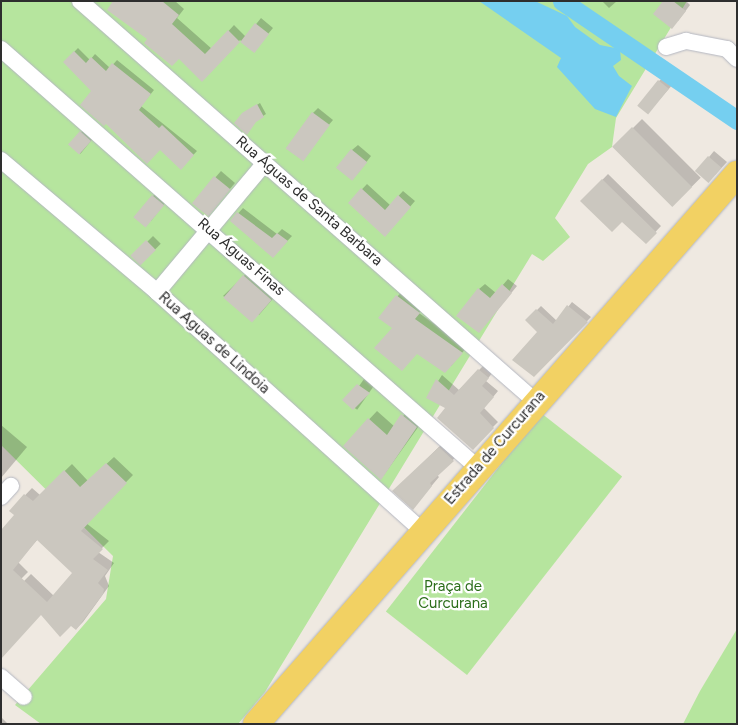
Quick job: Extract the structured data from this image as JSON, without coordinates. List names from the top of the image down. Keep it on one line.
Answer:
{"streets":{"main road":["Estrada de Curcurana"],"street":["Rua Águas de Santa Barbara","Rua Águas Finas","Rua Aguas de Lindoia"]},"crossings":[["Rua Águas de Santa Barbara","Estrada de Curcurana"],["Rua Águas Finas","Estrada de Curcurana"],["Rua Aguas de Lindoia","Estrada de Curcurana"]],"parks":["Praça de Curcurana"]}
